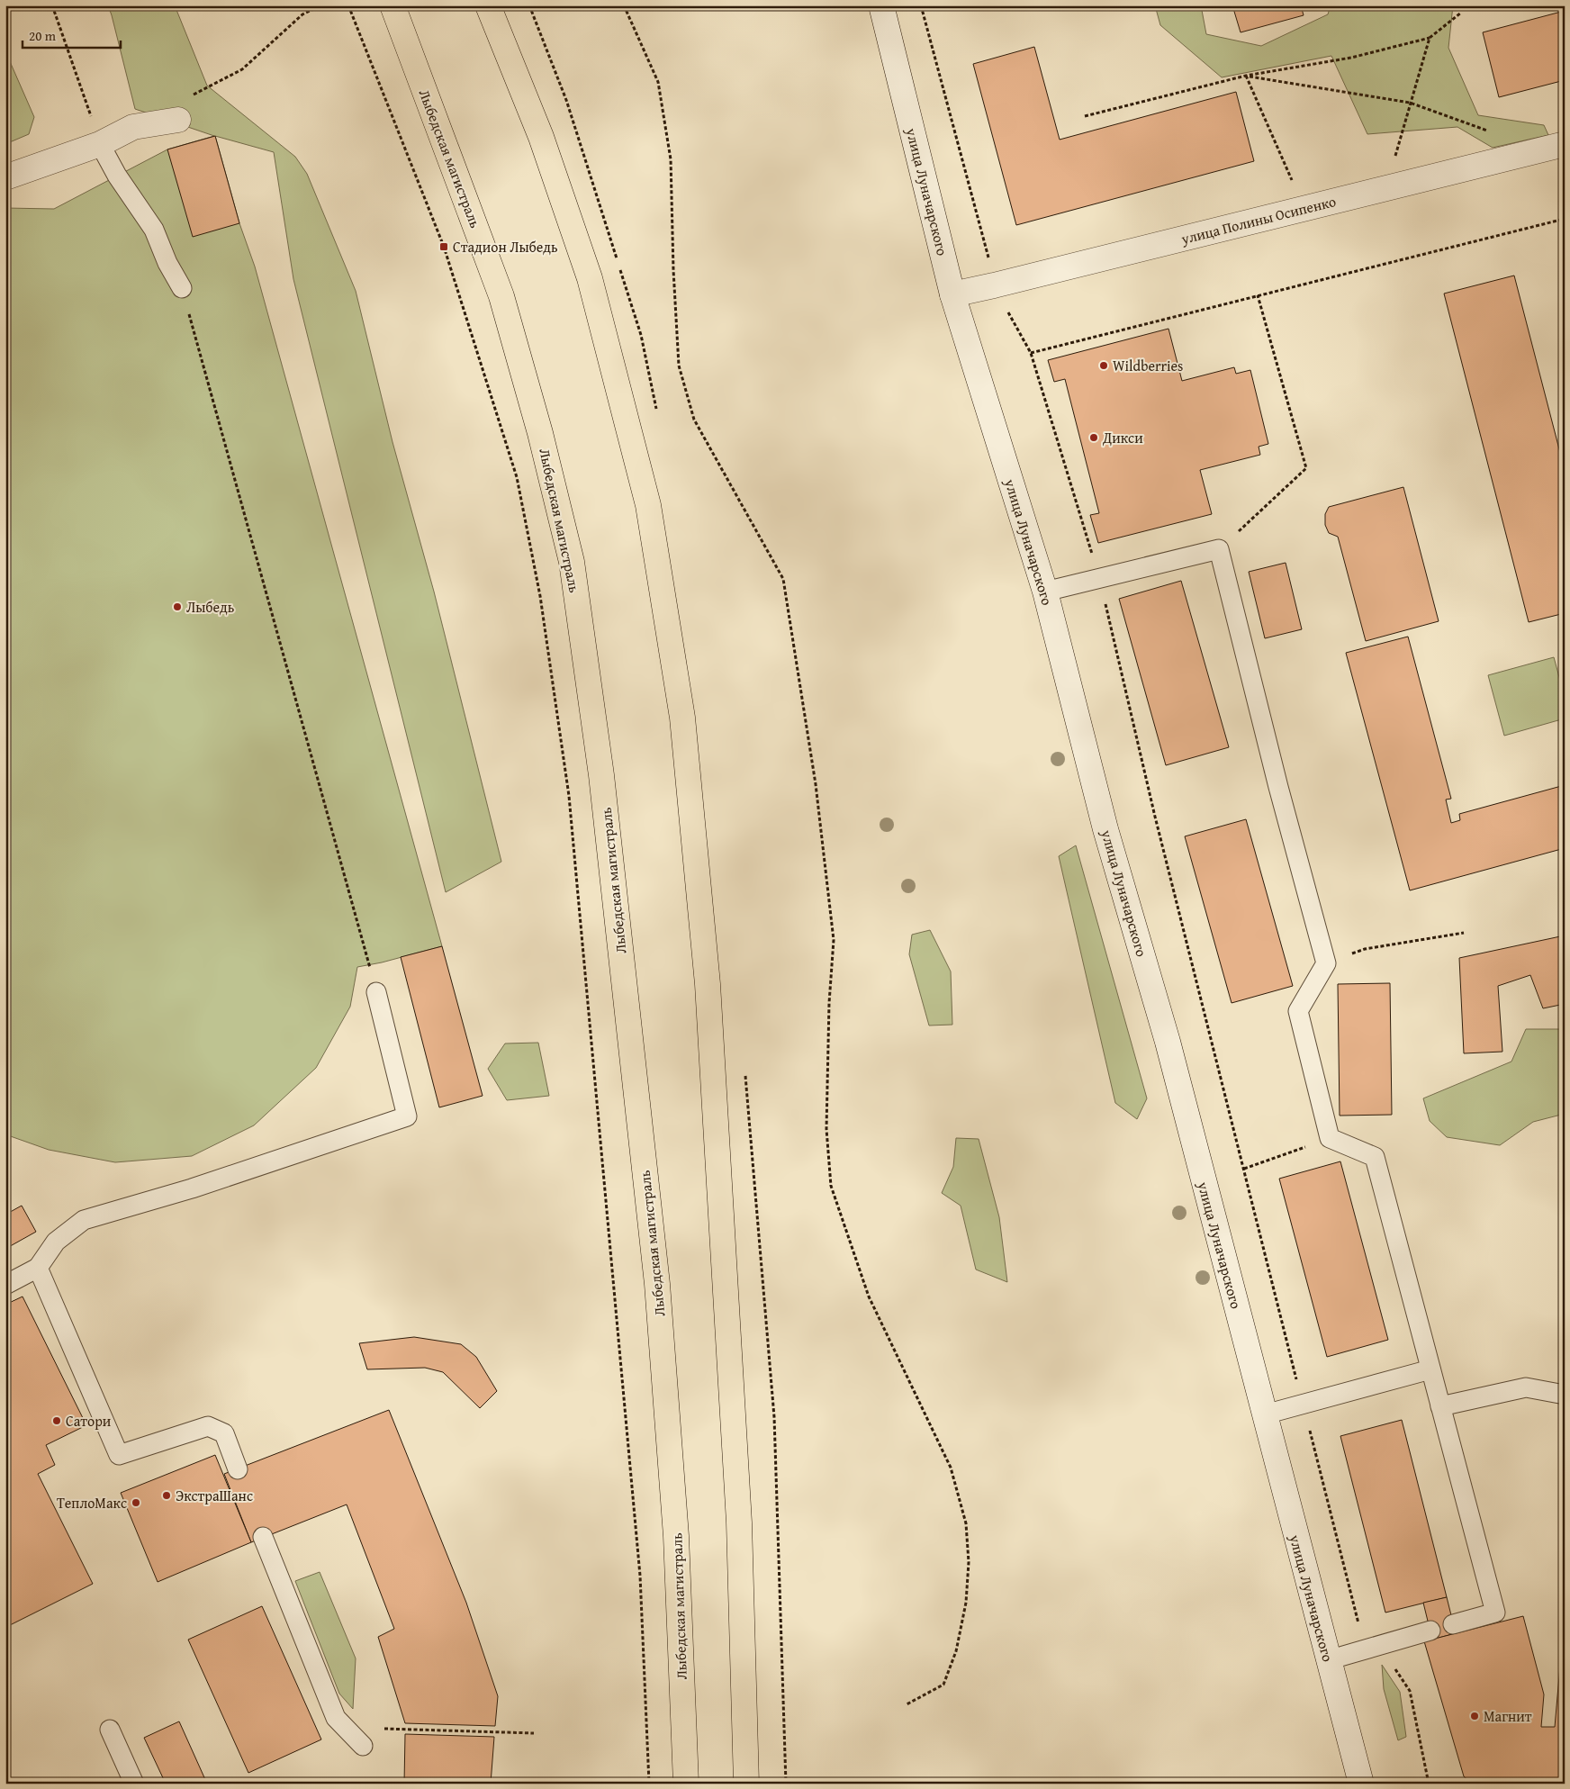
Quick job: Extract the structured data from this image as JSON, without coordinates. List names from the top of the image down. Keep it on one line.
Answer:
{"streets":{"main road":["Лыбедская магистраль","улица Луначарского","улица Полины Осипенко"]},"crossings":[["улица Луначарского","улица Полины Осипенко"]],"places":{"transit":["Стадион Лыбедь"],"other":["Wildberries","Дикси","Лыбедь","Сатори","ЭкстраШанс","ТеплоМакс","Магнит"]},"scale_bar":"20 m"}
